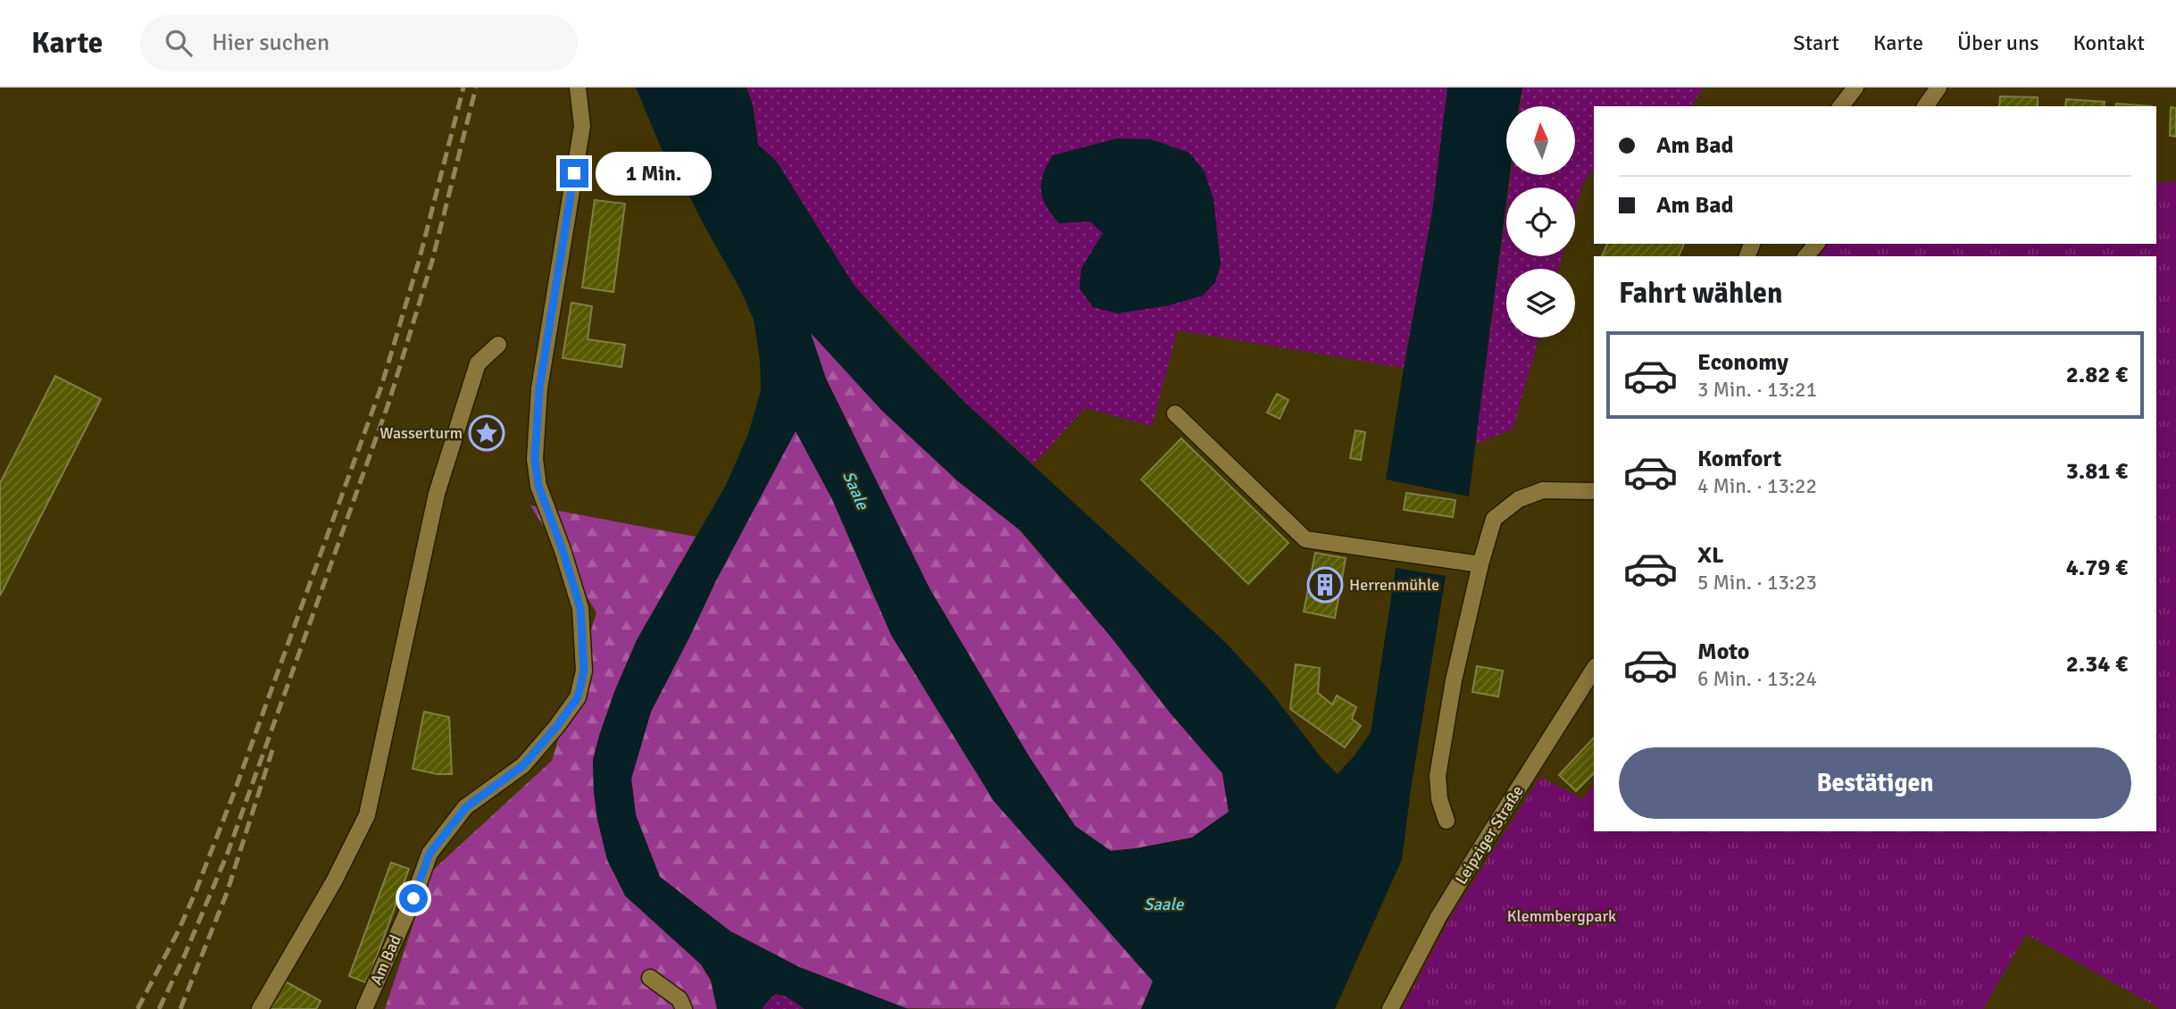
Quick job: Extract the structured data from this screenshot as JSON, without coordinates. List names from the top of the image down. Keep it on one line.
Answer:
{"streets":{"street":["Leipziger Straße","Am Bad"]},"water":["Saale"],"parks":["Klemmbergpark"],"places":{"place":["Wasserturm"],"building":["Herrenmühle"]},"north":"top","page":{"header":"Karte","search":"Hier suchen","nav":["Start","Karte","Über uns","Kontakt"],"banner":["Am Bad","Am Bad"],"bubble":"1 Min.","heading":"Fahrt wählen","list":[{"name":"Economy","note":"3 Min. · 13:21","value":"2.82 €"},{"name":"Komfort","note":"4 Min. · 13:22","value":"3.81 €"},{"name":"XL","note":"5 Min. · 13:23","value":"4.79 €"},{"name":"Moto","note":"6 Min. · 13:24","value":"2.34 €"}],"buttons":"Bestätigen"}}
